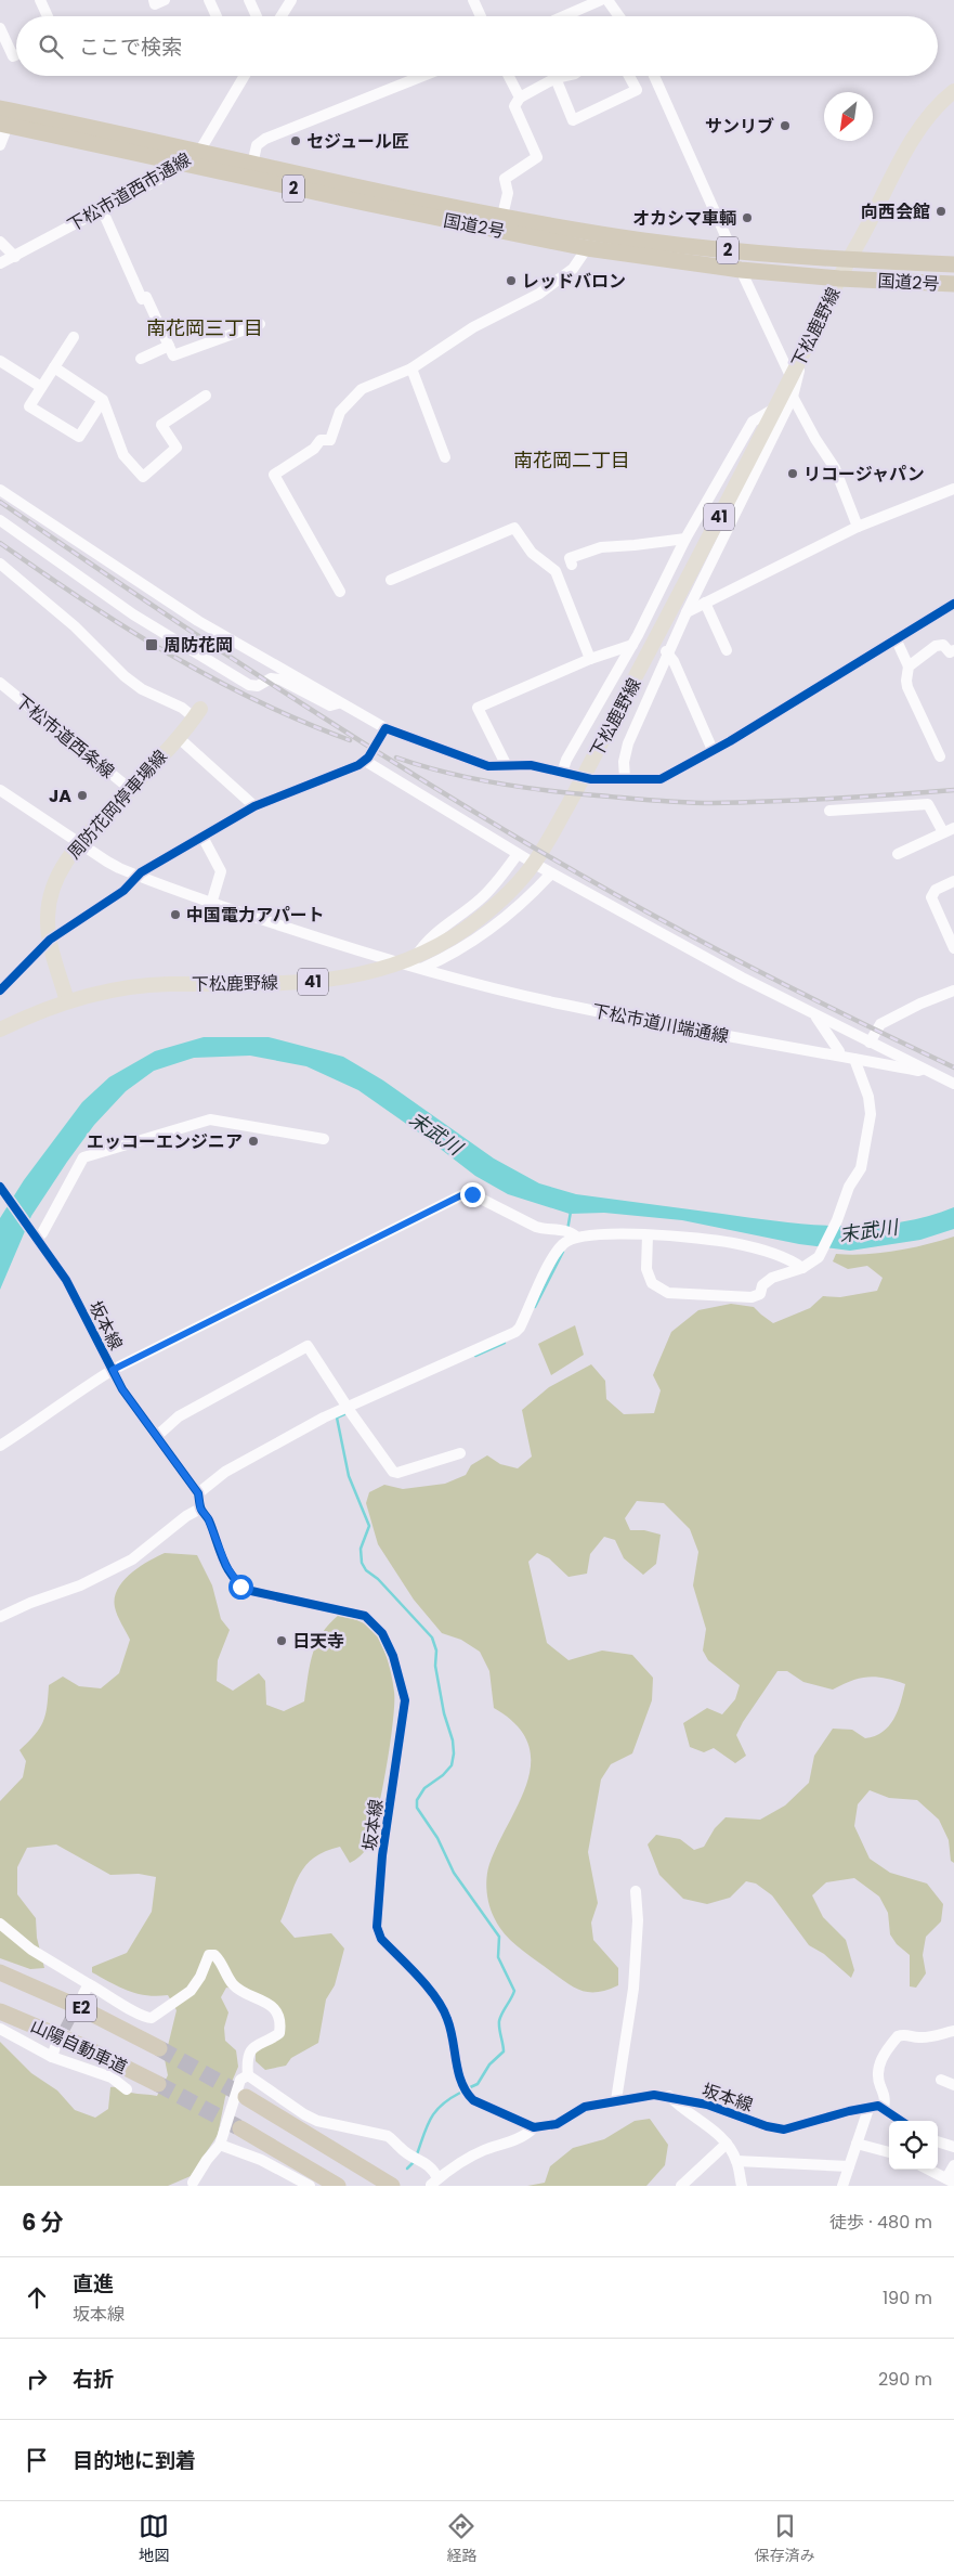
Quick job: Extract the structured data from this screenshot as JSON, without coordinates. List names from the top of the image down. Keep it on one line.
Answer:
{"streets":{"highway":["2","国道2号","E2","山陽自動車道"],"main road":["下松鹿野線","41","周防花岡停車場線"],"street":["下松市道西市通線","下松市道西条線","下松市道川端通線","坂本線"]},"crossings":[["下松市道西市通線","国道2号"],["国道2号","下松鹿野線"],["下松鹿野線","周防花岡停車場線"],["下松鹿野線","下松市道川端通線"],["下松市道西条線","周防花岡停車場線"]],"districts":["南花岡三丁目","南花岡二丁目"],"water":["末武川"],"places":{"other":["サンリブ","セジュール匠","向西会館","オカシマ車輌","レッドバロン","リコージャパン","JA","中国電力アパート","エッコーエンジニア","日天寺"],"transit":["周防花岡"]},"north":"bottom left","page":{"search":"ここで検索","heading":["6 分","徒歩 · 480 m"],"list":[["直進","坂本線","190 m"],["右折","290 m"],"目的地に到着"],"nav":["地図","経路","保存済み"]}}
